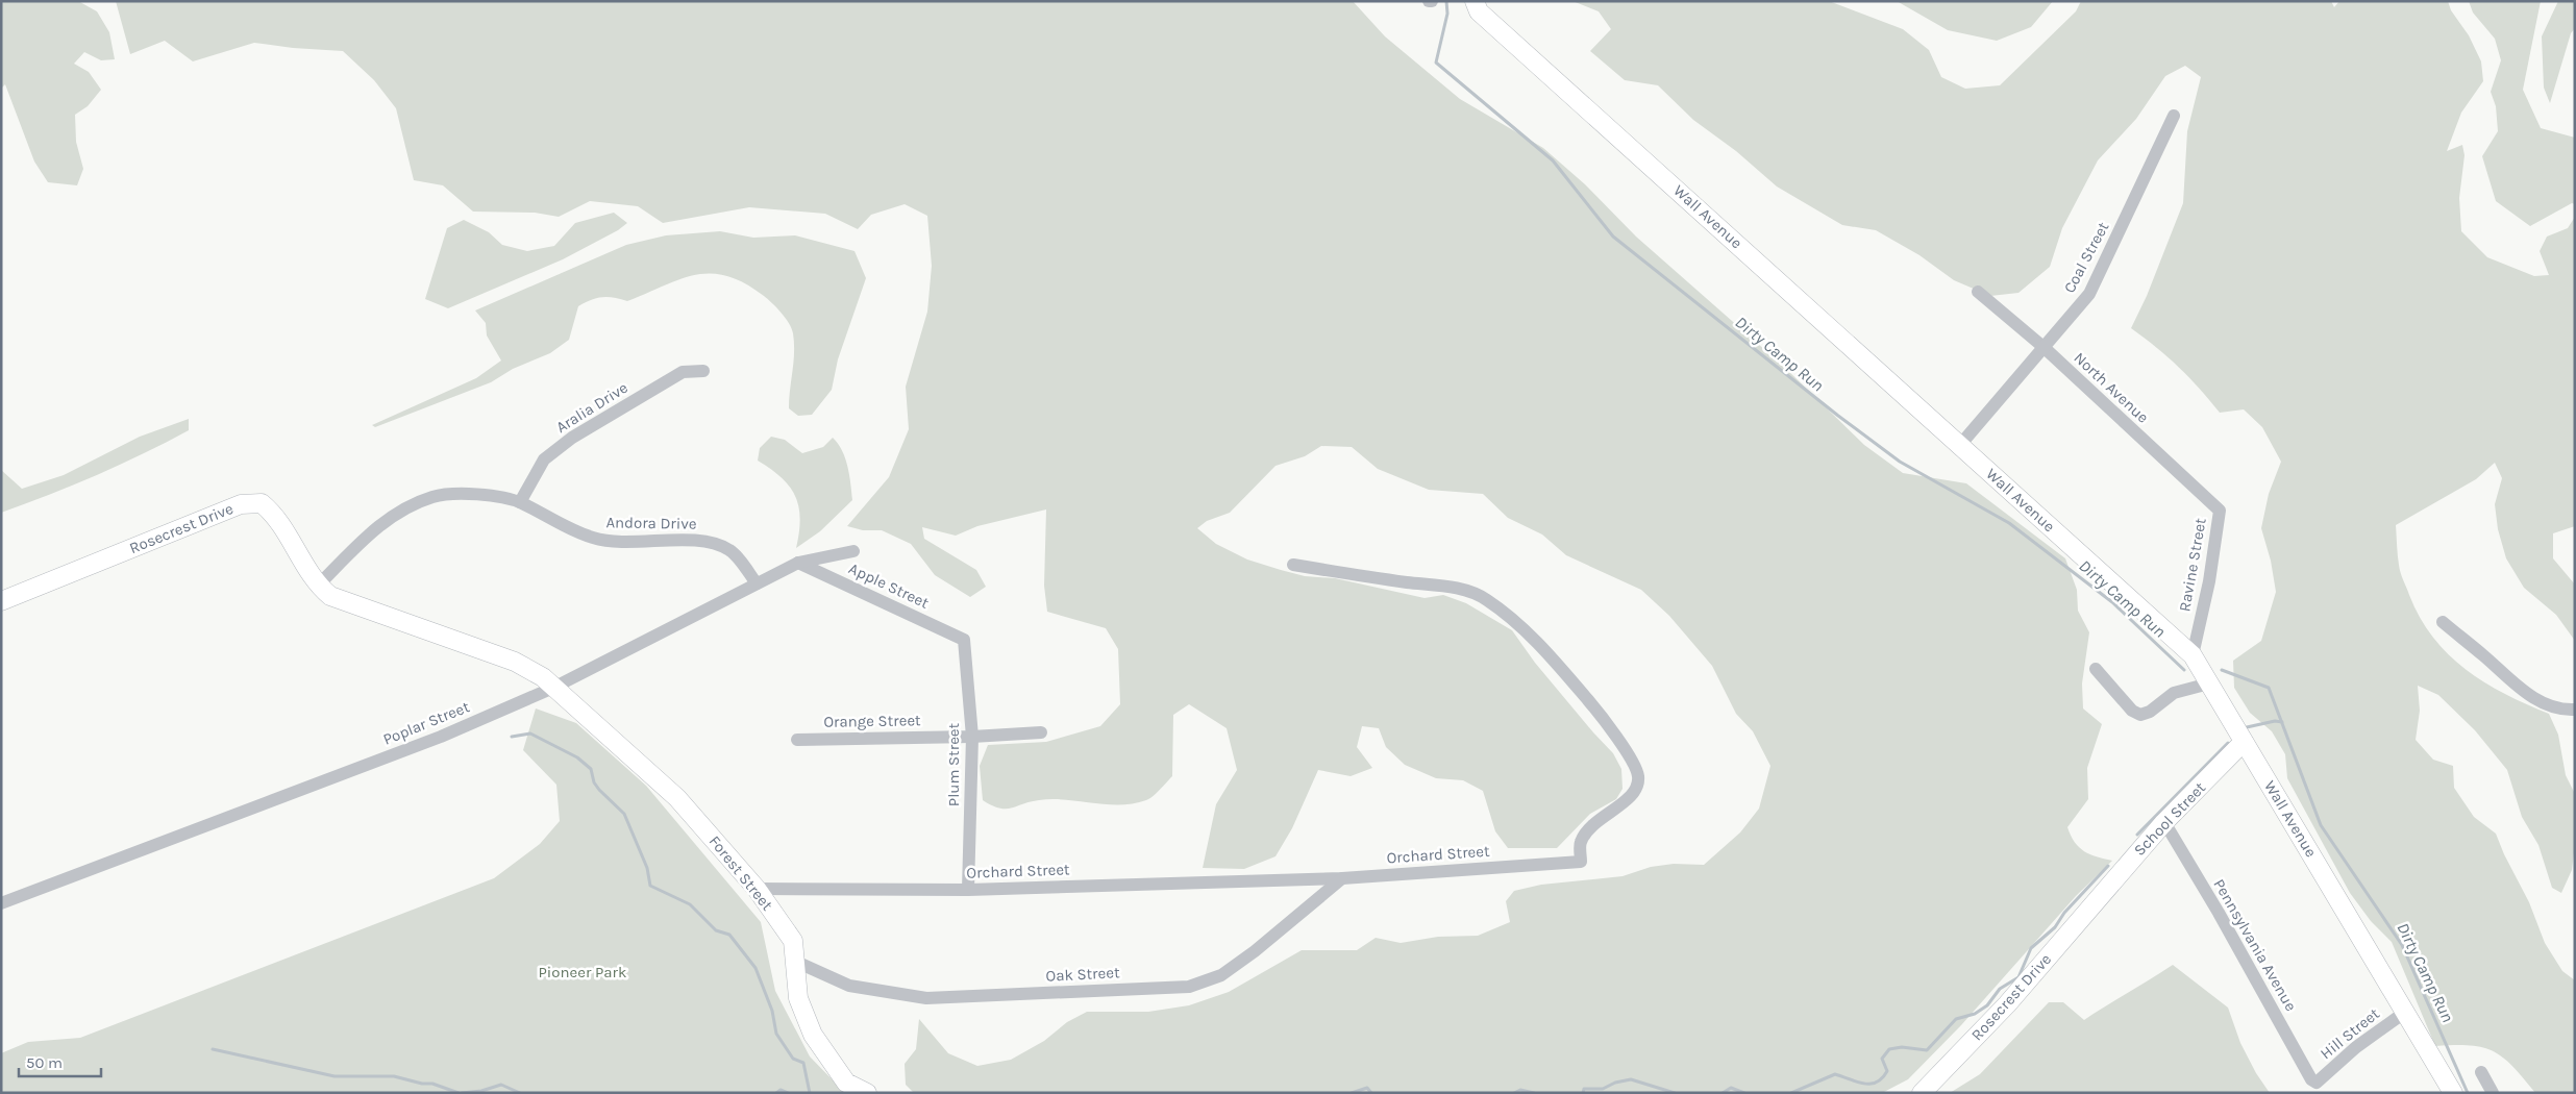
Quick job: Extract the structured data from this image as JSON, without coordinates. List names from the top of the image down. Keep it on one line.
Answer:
{"streets":{"street":["Wall Avenue","Coal Street","North Avenue","Aralia Drive","Andora Drive","Rosecrest Drive","Ravine Street","Apple Street","Orange Street","Poplar Street","Plum Street","School Street","Orchard Street","Forest Street","Pennsylvania Avenue","Oak Street","Hill Street"]},"crossings":[["Wall Avenue","Coal Street"],["Wall Avenue","Ravine Street"],["Wall Avenue","School Street"],["Wall Avenue","Hill Street"],["Coal Street","North Avenue"],["North Avenue","Ravine Street"],["Aralia Drive","Andora Drive"],["Andora Drive","Rosecrest Drive"],["Andora Drive","Poplar Street"],["Rosecrest Drive","Poplar Street"],["Rosecrest Drive","School Street"],["Rosecrest Drive","Forest Street"],["Apple Street","Poplar Street"],["Apple Street","Plum Street"],["Orange Street","Plum Street"],["Poplar Street","Forest Street"],["Plum Street","Orchard Street"],["School Street","Pennsylvania Avenue"],["Orchard Street","Forest Street"],["Orchard Street","Oak Street"],["Forest Street","Oak Street"],["Pennsylvania Avenue","Hill Street"]],"water":["Dirty Camp Run"],"parks":["Pioneer Park"],"scale_bar":"50 m"}
